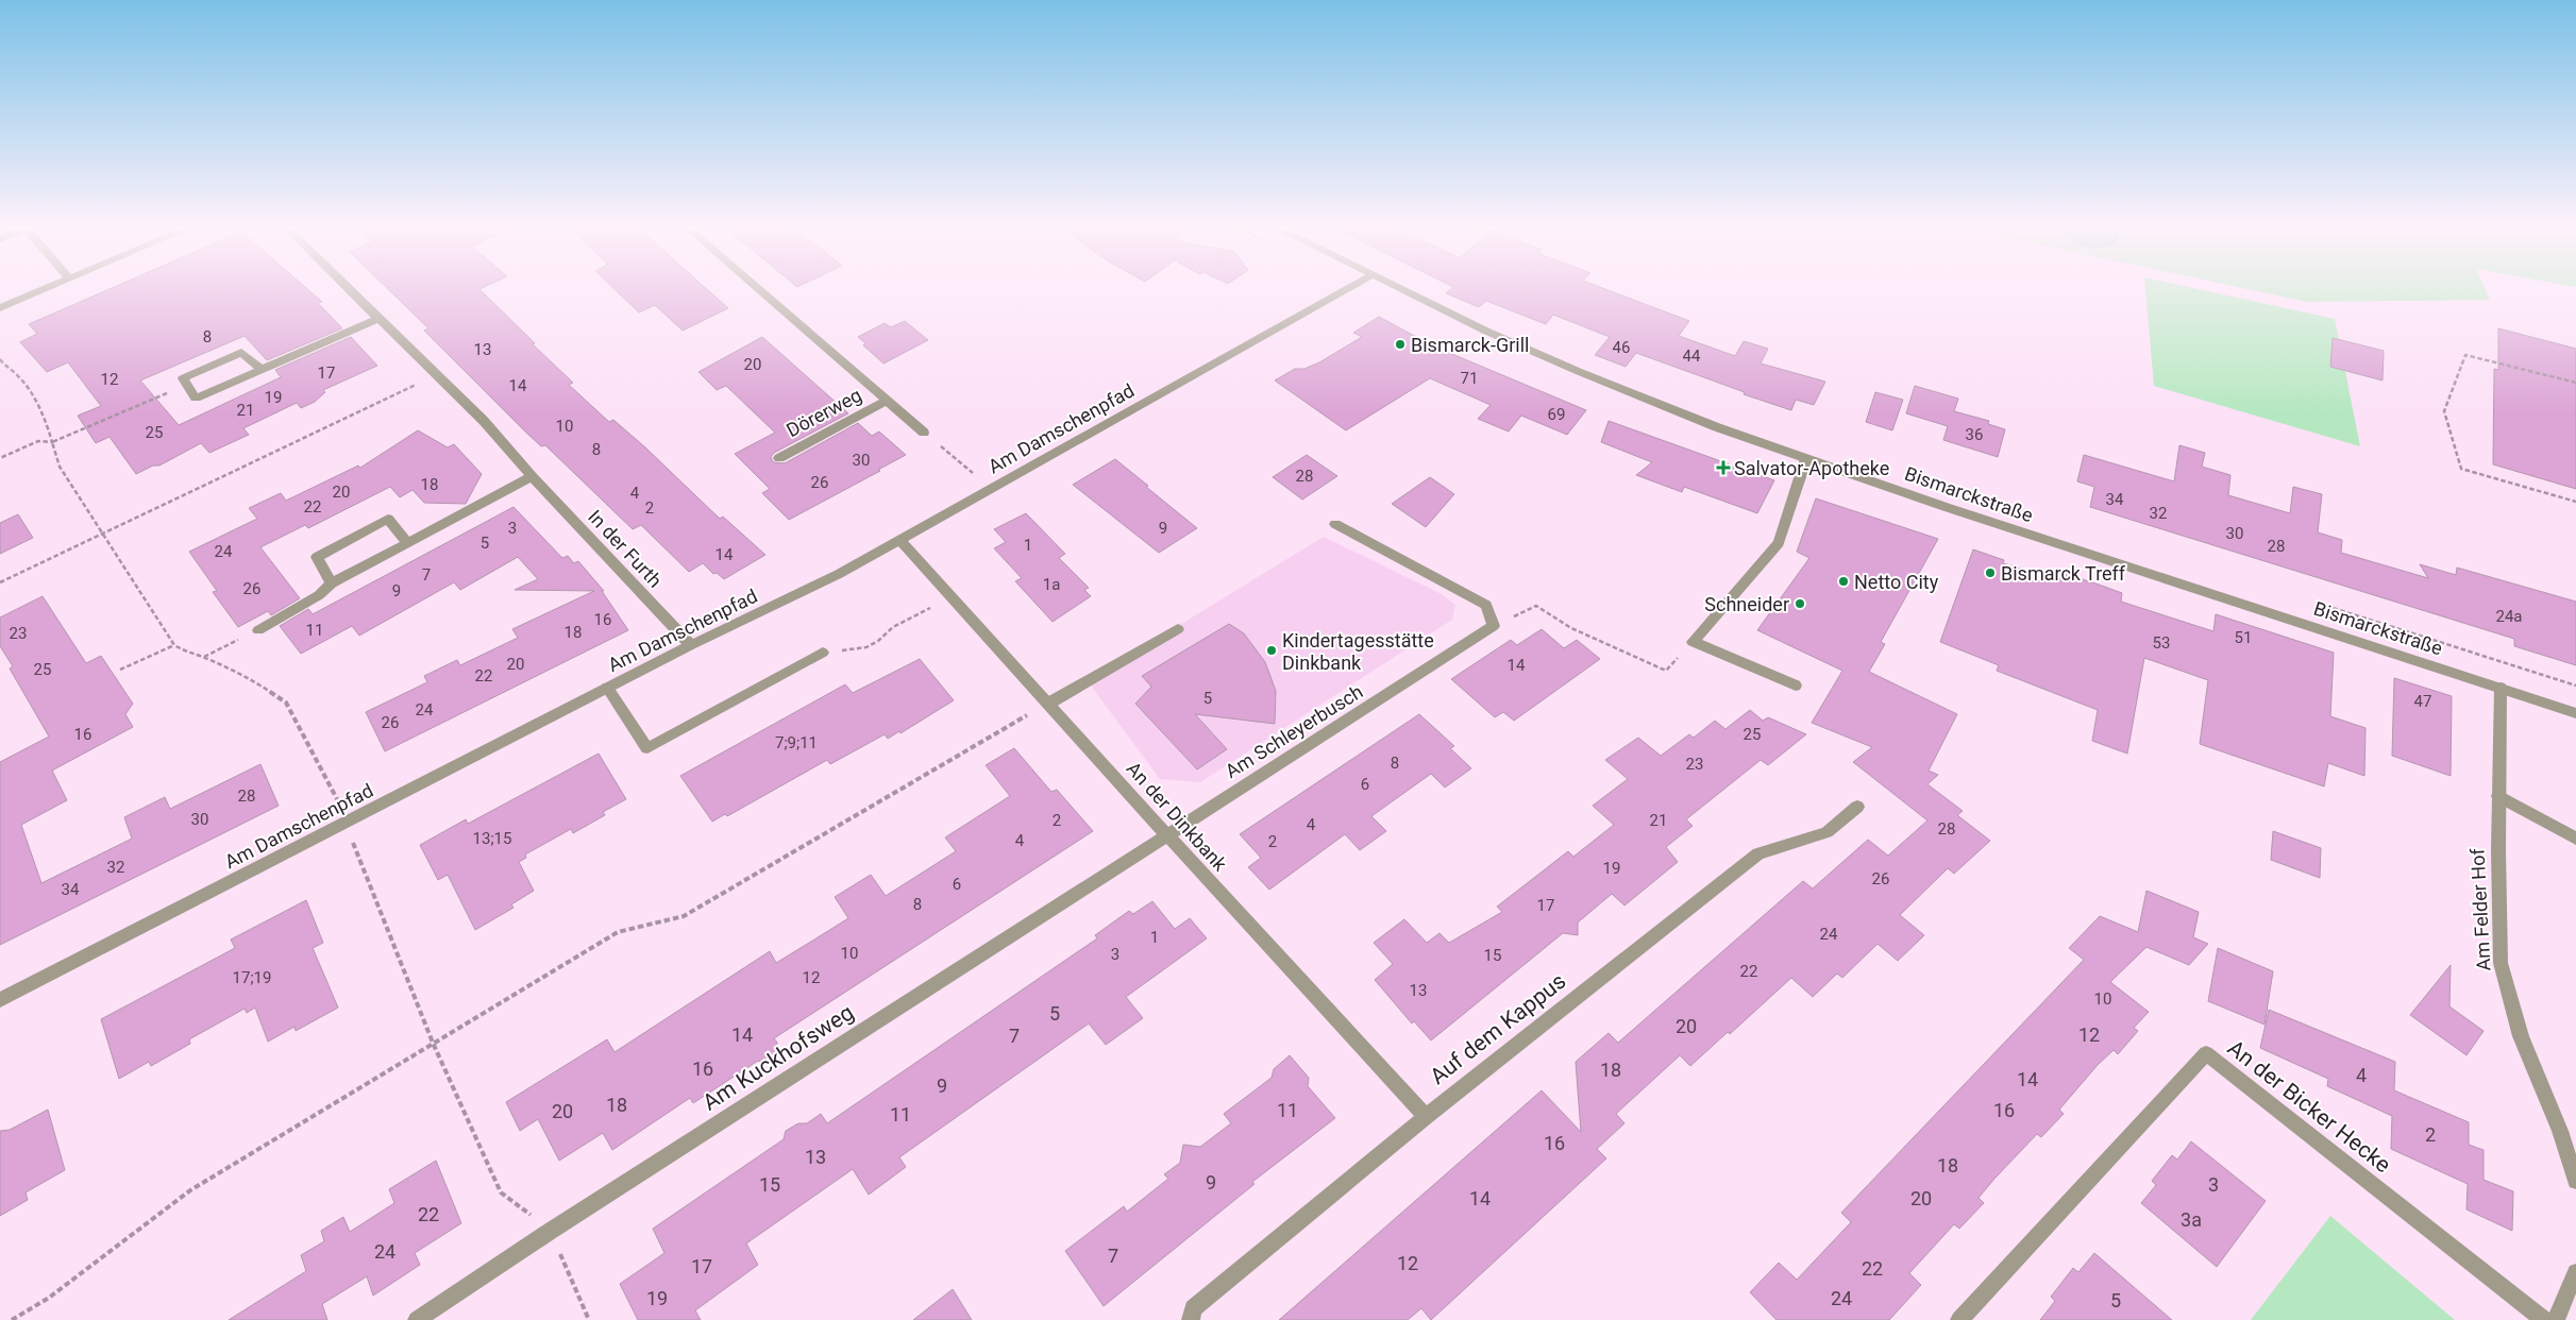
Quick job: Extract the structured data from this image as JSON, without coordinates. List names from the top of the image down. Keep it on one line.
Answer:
{"streets":{"street":["Dörerweg","Am Damschenpfad","Bismarckstraße","In der Furth","Am Schleyerbusch","An der Dinkbank","Am Felder Hof","Auf dem Kappus","Am Kuckhofsweg","An der Bicker Hecke"]},"crossings":[["Am Damschenpfad","In der Furth"],["Am Damschenpfad","An der Dinkbank"],["Bismarckstraße","Am Felder Hof"],["Am Schleyerbusch","An der Dinkbank"],["Am Schleyerbusch","Am Kuckhofsweg"],["An der Dinkbank","Auf dem Kappus"],["An der Dinkbank","Am Kuckhofsweg"]],"places":{"other":["Bismarck-Grill","Bismarck Treff","Netto City","Schneider","Kindertagesstätte Dinkbank"],"health":["Salvator-Apotheke"]},"house_numbers":["8","46","13","44","20","17","71","12","14","19","21","69","10","25","36","8","30","28","26","18","20","4","34","22","2","32","3","9","30","5","1","28","24","14","7","1a","26","9","24a","16","11","18","23","51","53","20","14","25","22","5","47","24","26","16","25","7;9;11","8","23","6","28","30","2","21","4","28","13;15","4","2","32","19","26","6","34","8","17","24","1","10","3","15","22","17;19","12","13","10","5","20","14","12","7","16","18","4","14","9","18","11","16","20","11","2","16","13","18","9","15","3","14","20","22","3a","24","7","12","17","22","19","24","5"]}
